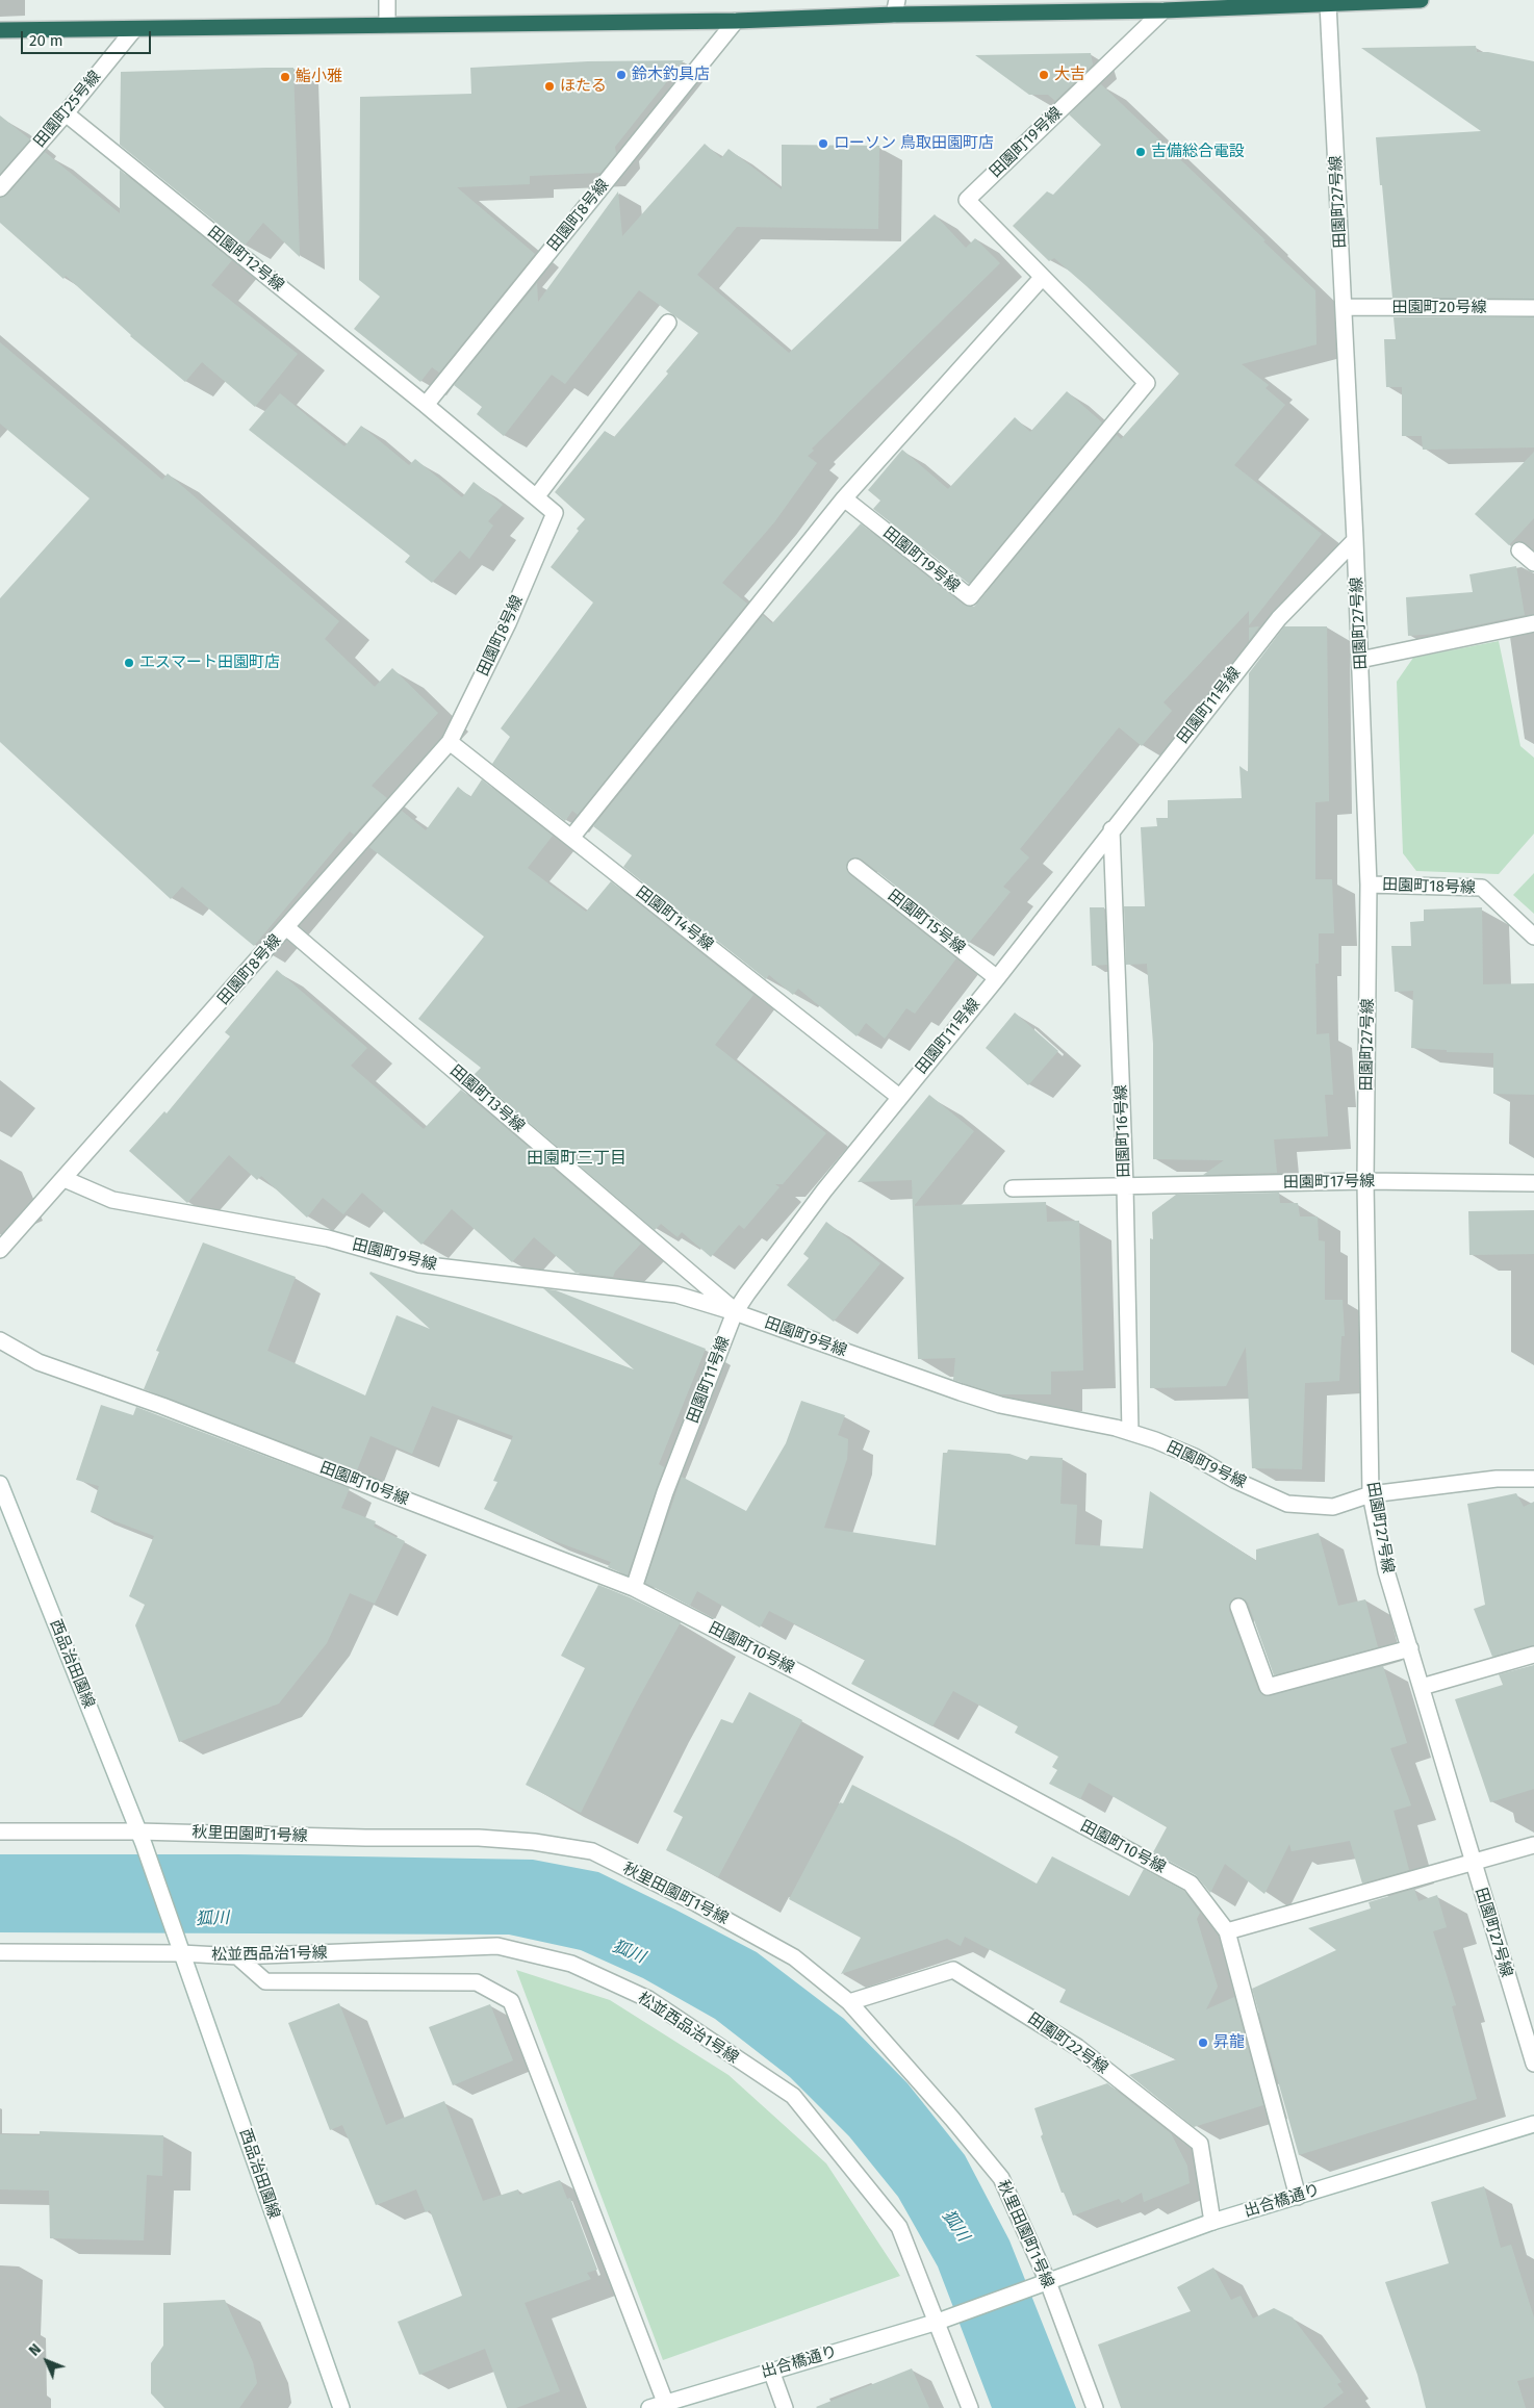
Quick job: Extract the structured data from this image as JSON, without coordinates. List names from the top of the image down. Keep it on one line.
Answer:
{"streets":{"street":["田園町25号線","田園町19号線","田園町27号線","田園町8号線","田園町12号線","田園町20号線","田園町11号線","田園町18号線","田園町14号線","田園町15号線","田園町13号線","田園町16号線","田園町17号線","田園町9号線","田園町10号線","西品治田園線","秋里田園町1号線","松並西品治1号線","田園町22号線","出合橋通り"]},"crossings":[["田園町25号線","田園町12号線"],["田園町27号線","田園町20号線"],["田園町27号線","田園町11号線"],["田園町27号線","田園町18号線"],["田園町27号線","田園町17号線"],["田園町27号線","田園町9号線"],["田園町8号線","田園町12号線"],["田園町8号線","田園町14号線"],["田園町8号線","田園町13号線"],["田園町8号線","田園町9号線"],["田園町11号線","田園町14号線"],["田園町11号線","田園町15号線"],["田園町11号線","田園町13号線"],["田園町11号線","田園町16号線"],["田園町11号線","田園町9号線"],["田園町11号線","田園町10号線"],["田園町13号線","田園町9号線"],["田園町16号線","田園町17号線"],["田園町16号線","田園町9号線"],["西品治田園線","秋里田園町1号線"],["西品治田園線","松並西品治1号線"],["秋里田園町1号線","田園町22号線"],["秋里田園町1号線","出合橋通り"],["松並西品治1号線","出合橋通り"],["田園町22号線","出合橋通り"]],"districts":["田園町三丁目"],"water":["狐川"],"places":["鈴木釣具店","大吉","鮨小雅","ほたる","ローソン 鳥取田園町店","吉備総合電設","エスマート田園町店","昇龍"],"scale_bar":"20 m","north":"top left"}
